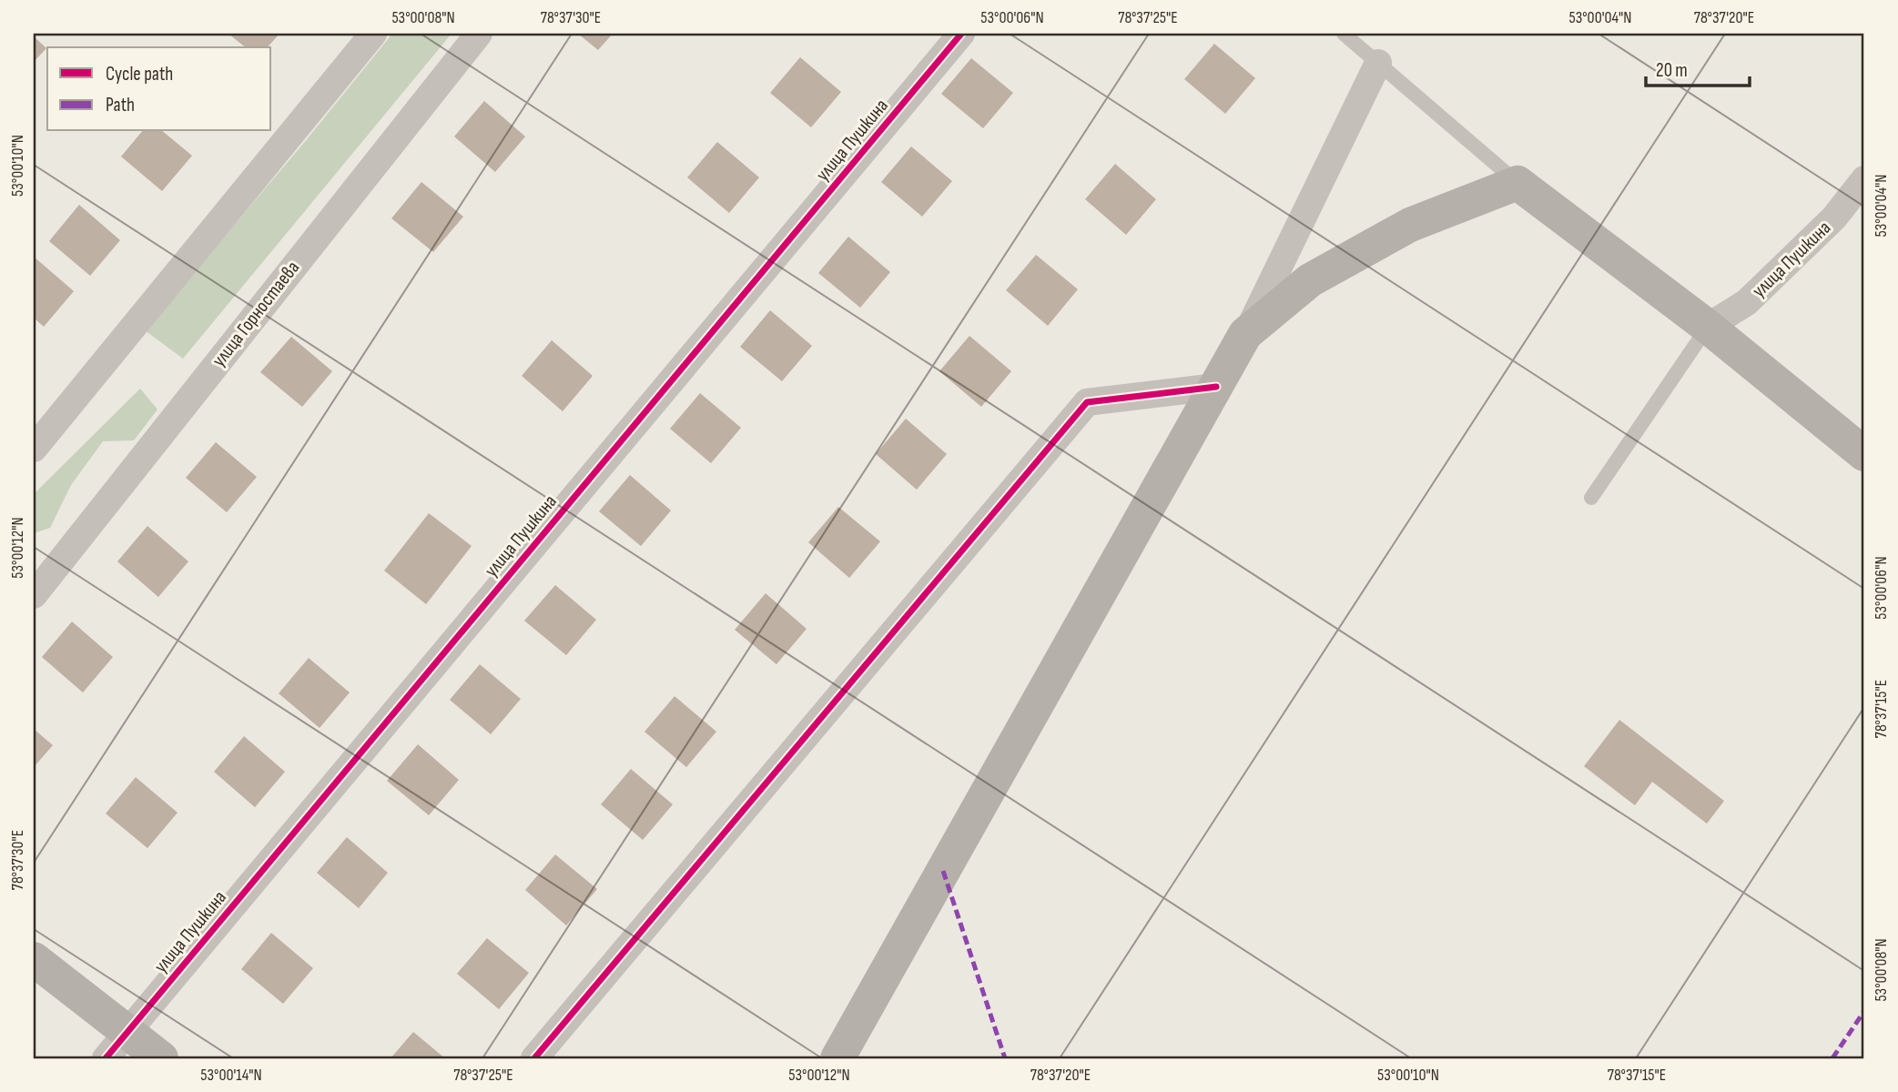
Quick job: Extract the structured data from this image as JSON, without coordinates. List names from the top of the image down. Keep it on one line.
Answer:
{"streets":{"street":["улица Пушкина","улица Горностаева"]},"legend":["Cycle path","Path"],"scale_bar":"20 m","coordinates":["53°00'08\"N","78°37'30\"E","53°00'06\"N","78°37'25\"E","53°00'04\"N","78°37'20\"E","53°00'10\"N","53°00'12\"N","78°37'15\"E","53°00'14\"N"]}
